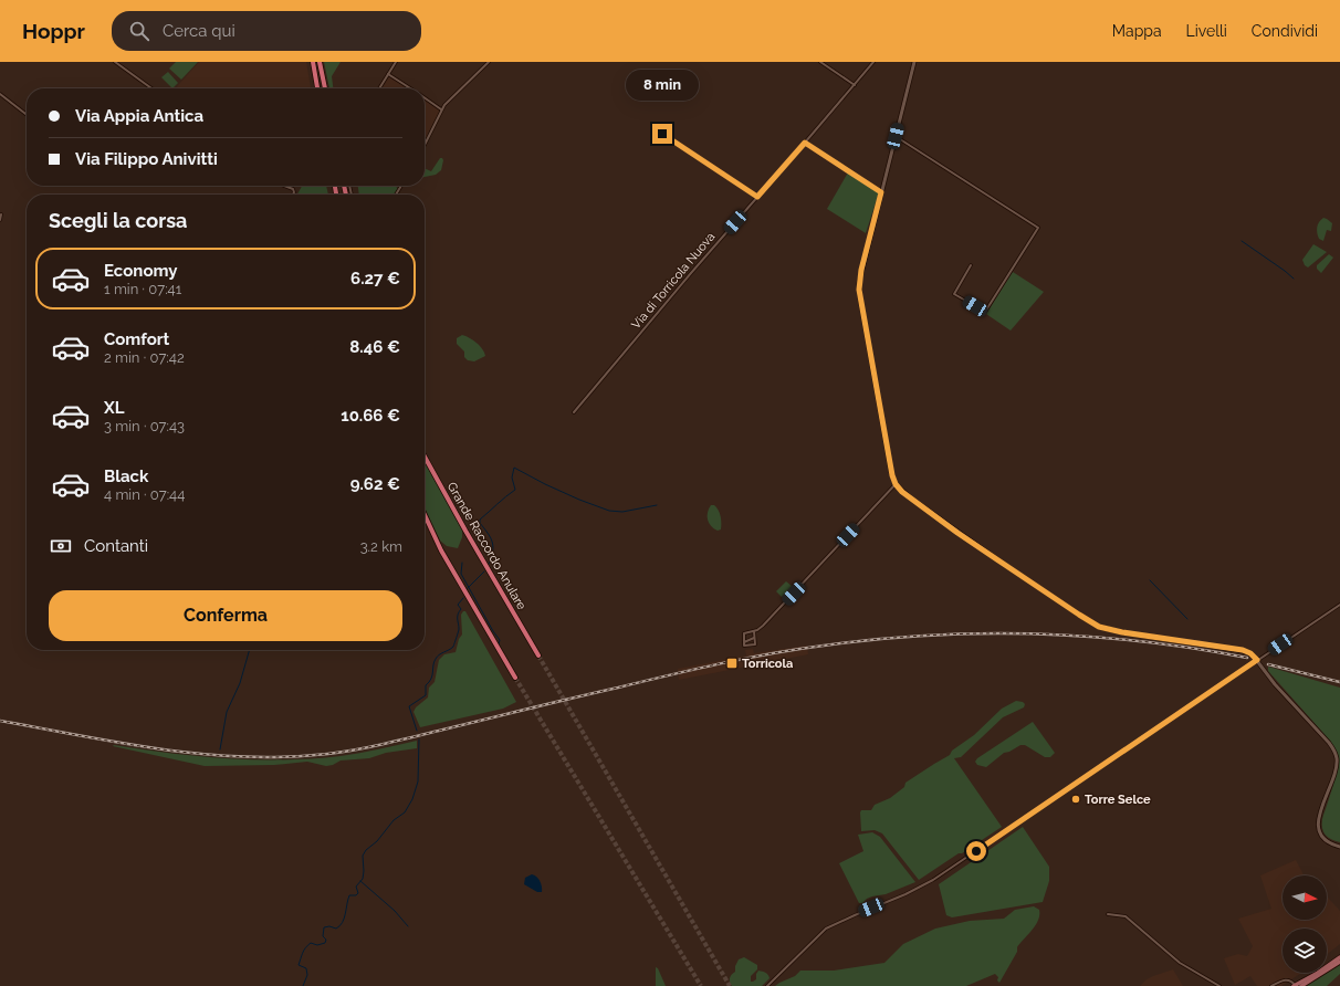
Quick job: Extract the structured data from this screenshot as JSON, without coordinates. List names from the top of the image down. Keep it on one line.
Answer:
{"streets":{"highway":["Grande Raccordo Anulare"],"street":["Via di Torricola Nuova"]},"places":{"transit":["Torricola"],"other":["Torre Selce"]},"north":"right","page":{"header":"Hoppr","search":"Cerca qui","nav":["Mappa","Livelli","Condividi"],"bubble":"8 min","banner":["Via Appia Antica","Via Filippo Anivitti"],"heading":"Scegli la corsa","list":[{"name":"Economy","note":"1 min · 07:41","value":"6.27 €"},{"name":"Comfort","note":"2 min · 07:42","value":"8.46 €"},{"name":"XL","note":"3 min · 07:43","value":"10.66 €"},{"name":"Black","note":"4 min · 07:44","value":"9.62 €"}],"pay":["Contanti","3.2 km"],"buttons":"Conferma"}}
